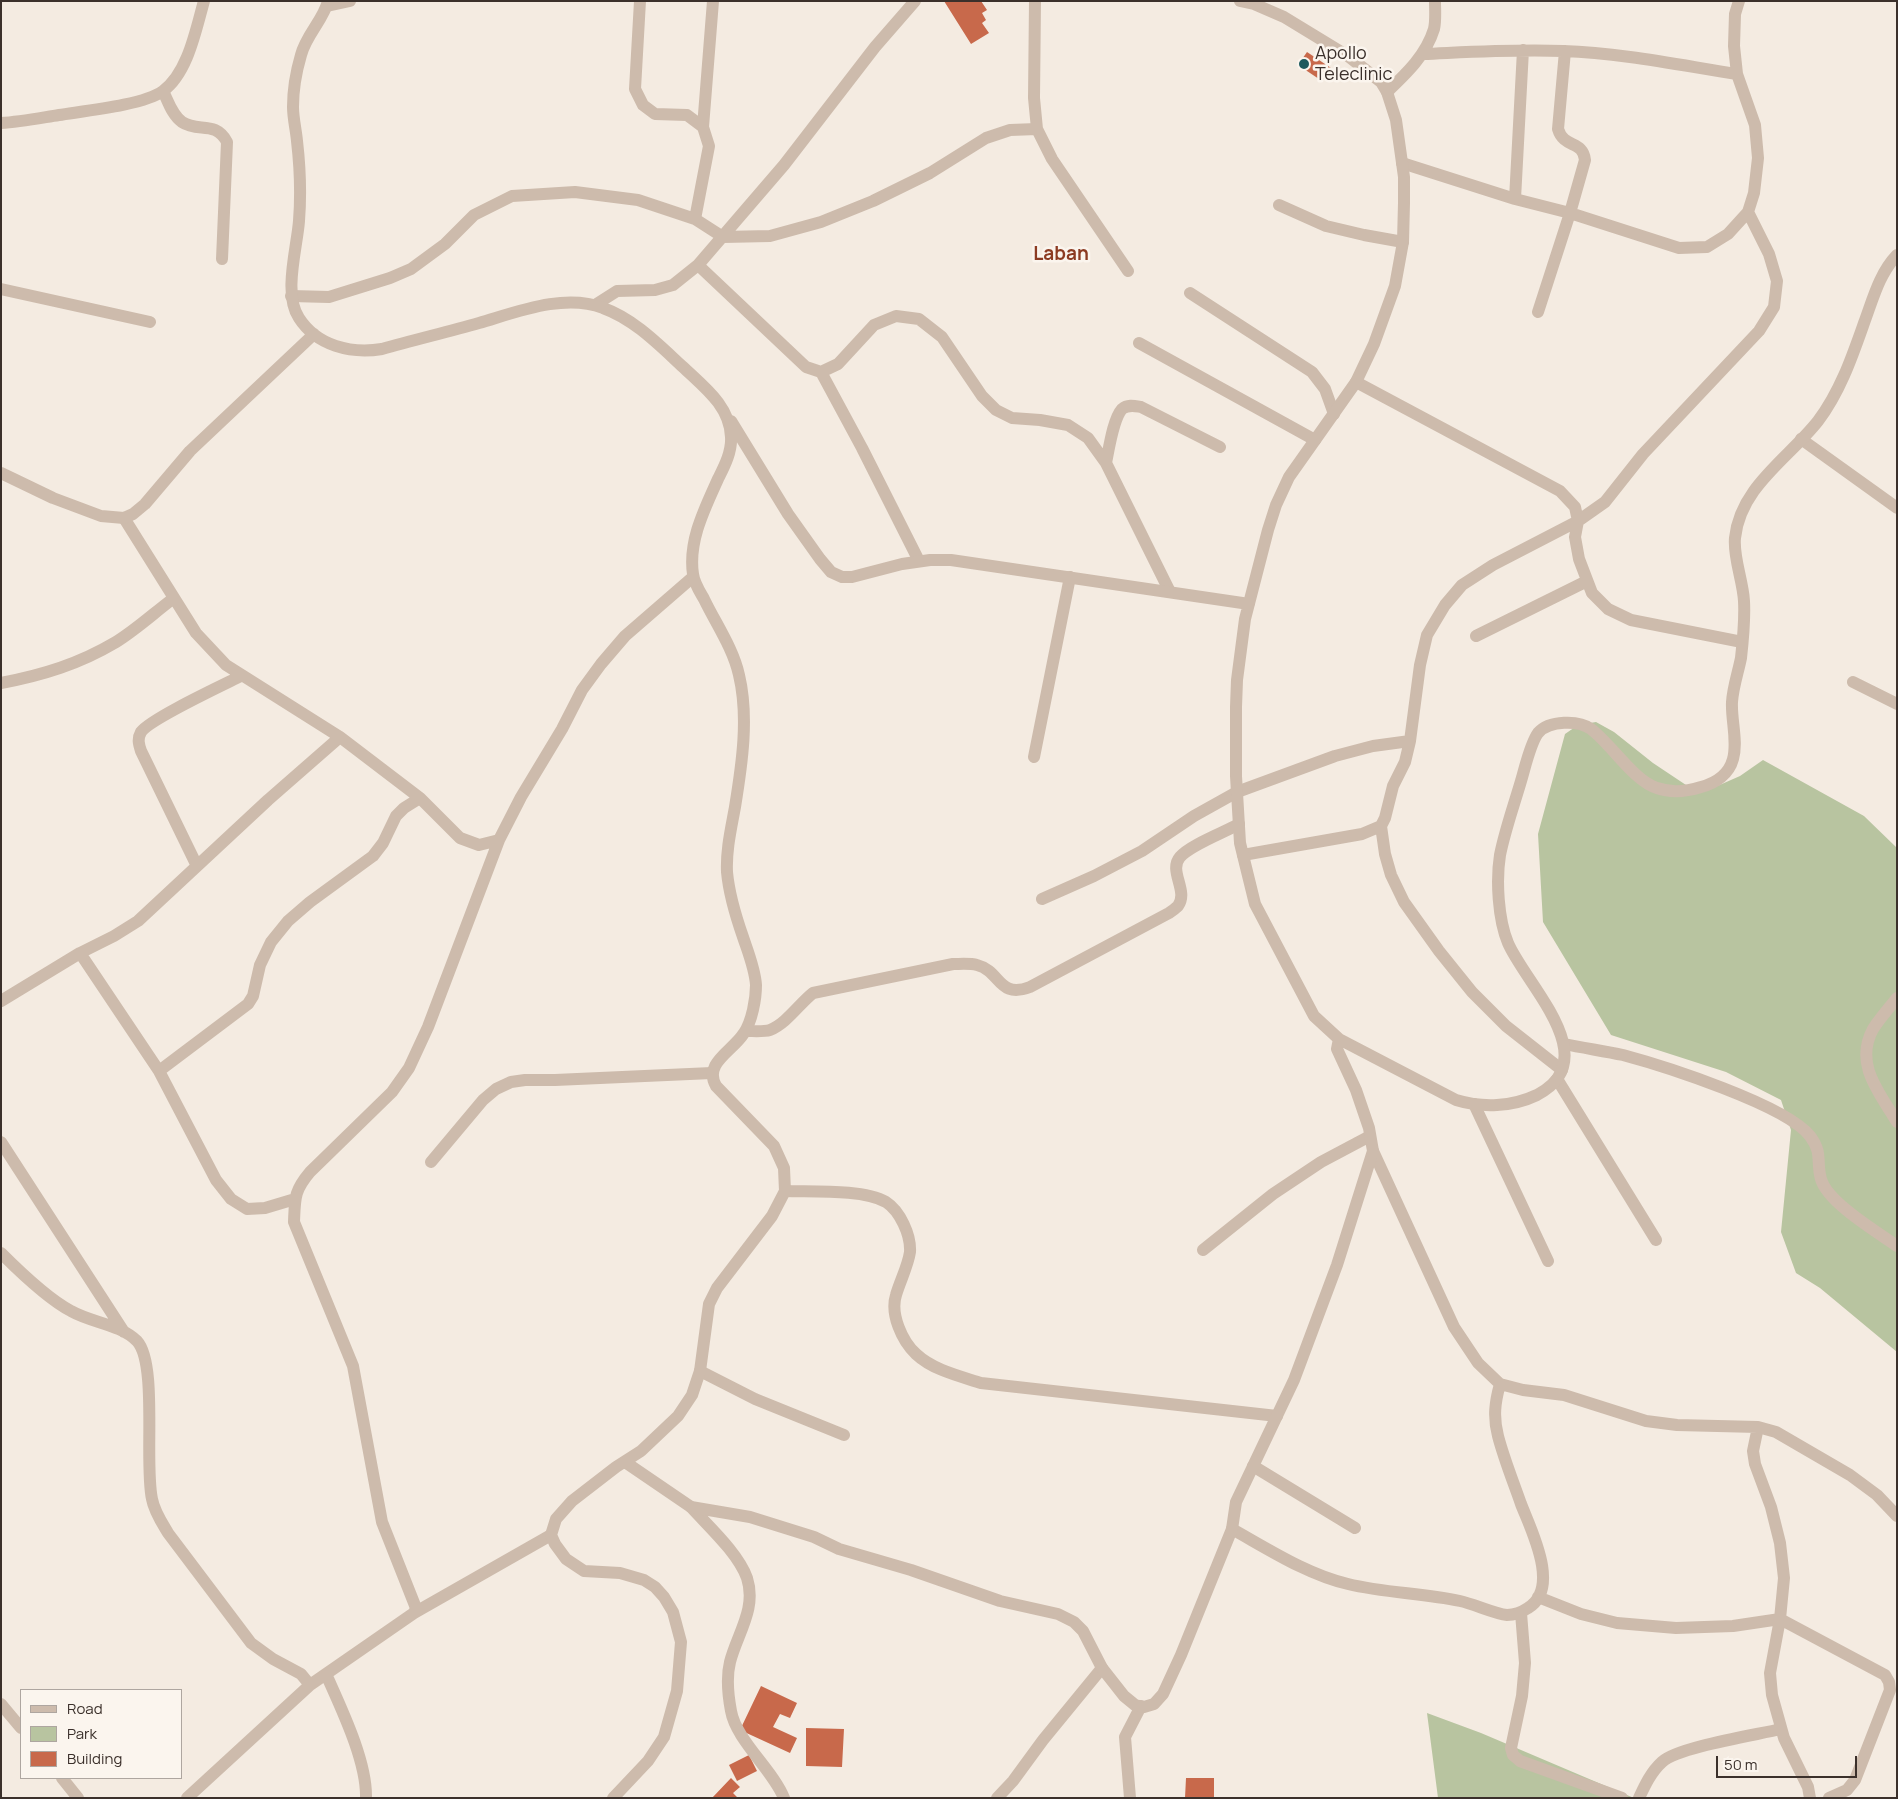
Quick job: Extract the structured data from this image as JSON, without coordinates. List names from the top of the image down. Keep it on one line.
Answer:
{"districts":["Laban"],"places":["Apollo Teleclinic"],"legend":["Road","Park","Building"],"scale_bar":"50 m"}
